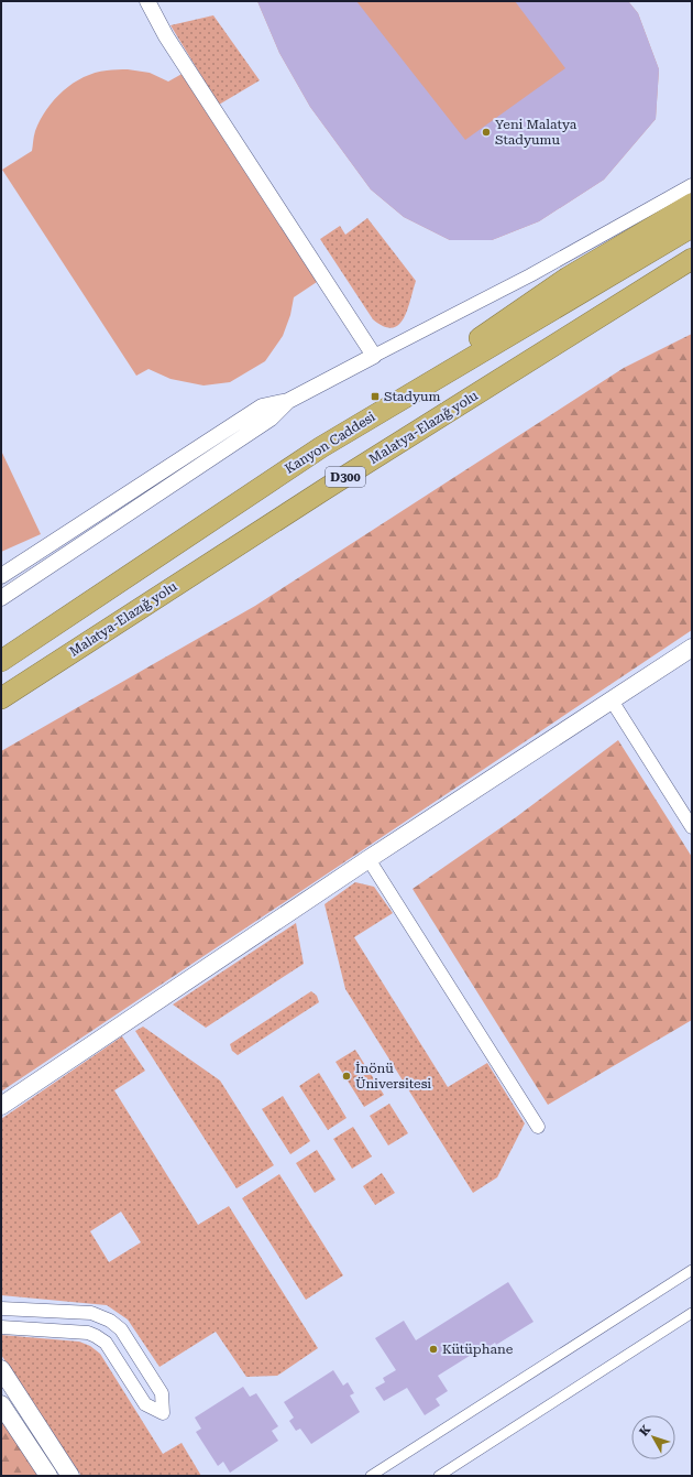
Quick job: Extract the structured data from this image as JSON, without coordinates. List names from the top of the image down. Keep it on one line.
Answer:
{"streets":{"highway":["Malatya-Elazığ yolu","Kanyon Caddesi","D300"]},"places":{"other":["Yeni Malatya Stadyumu","İnönü Üniversitesi","Kütüphane"],"transit":["Stadyum"]},"north":"top left"}
